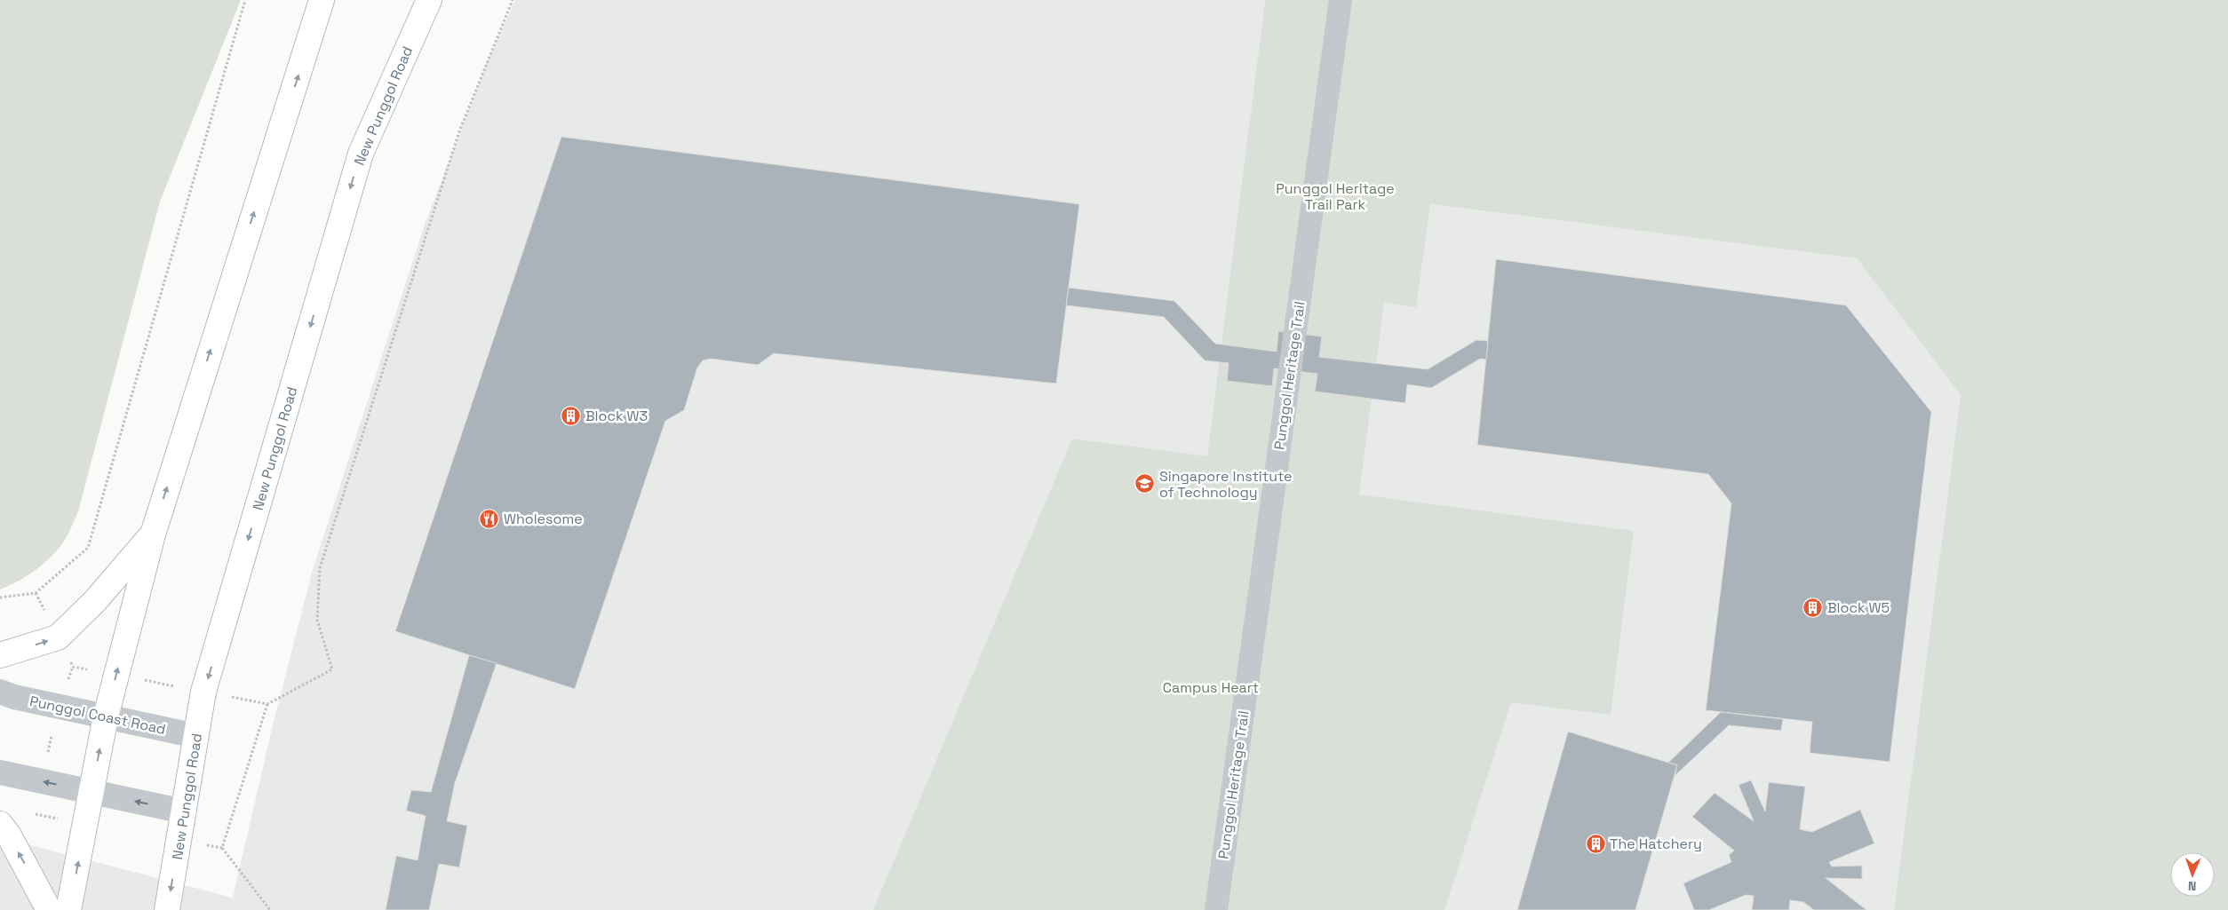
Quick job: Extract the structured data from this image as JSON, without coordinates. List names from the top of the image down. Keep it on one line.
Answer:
{"streets":{"main road":["New Punggol Road"],"street":["Punggol Heritage Trail","Punggol Coast Road"]},"crossings":[["New Punggol Road","Punggol Coast Road"]],"parks":["Punggol Heritage Trail Park","Campus Heart"],"places":{"building":["Block W3","Block W5","The Hatchery"],"school or university":["Singapore Institute of Technology"],"restaurant":["Wholesome"]},"north":"bottom"}
